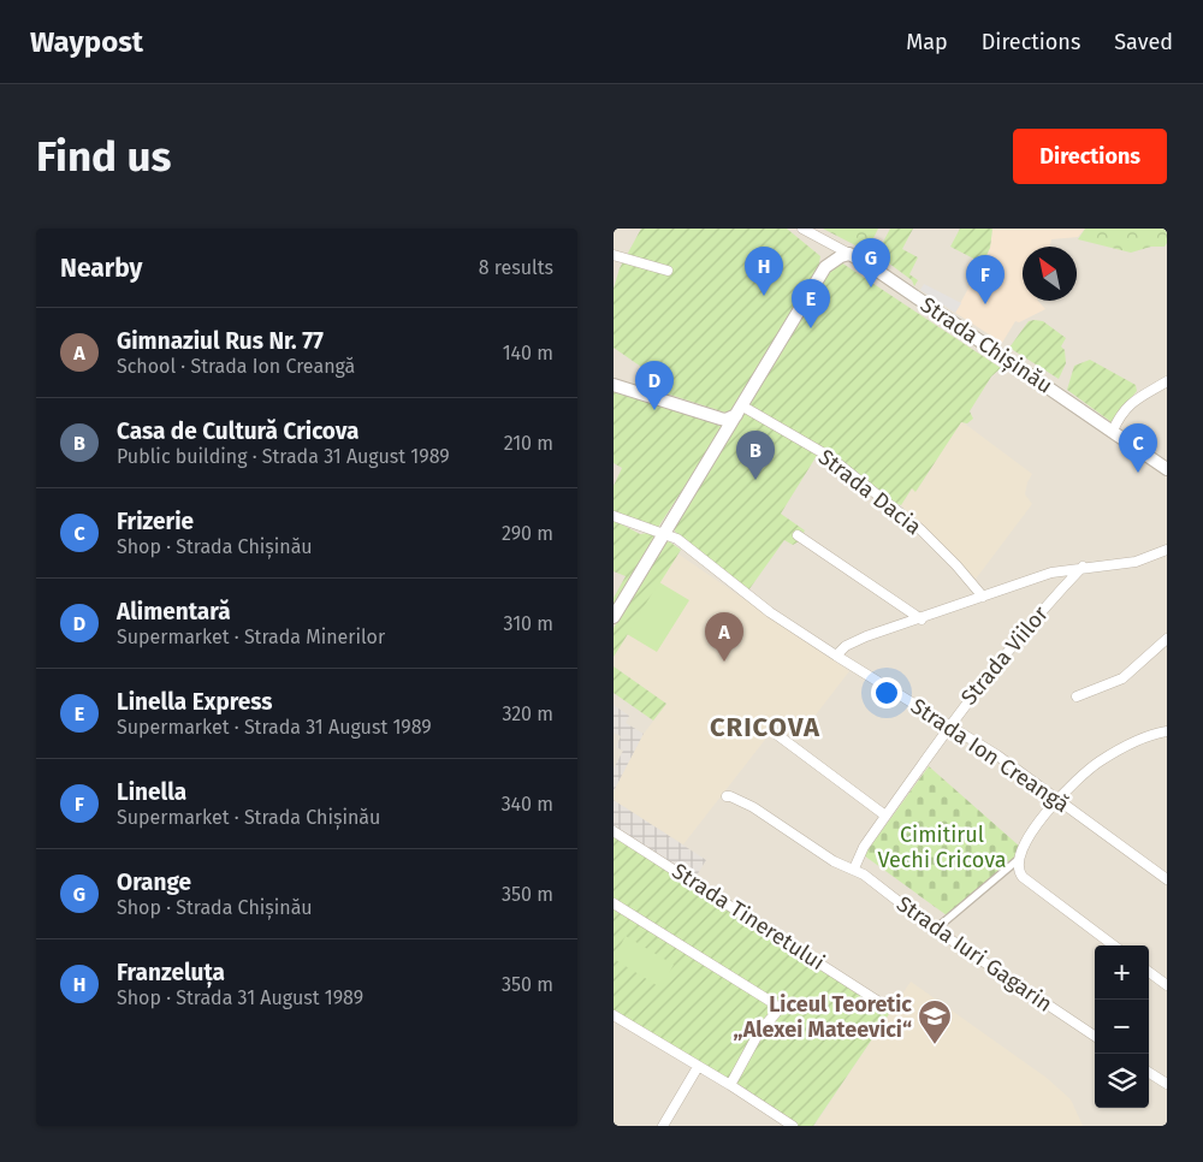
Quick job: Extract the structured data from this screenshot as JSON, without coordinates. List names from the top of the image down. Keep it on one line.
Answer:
{"streets":{"street":["Strada Chișinău","Strada Dacia","Strada Viilor","Strada Ion Creangă","Strada Tineretului","Strada Iuri Gagarin"]},"crossings":[["Strada Viilor","Strada Ion Creangă"],["Strada Viilor","Strada Iuri Gagarin"]],"districts":["CRICOVA"],"parks":["Cimitirul Vechi Cricova"],"places":{"school or university":["Liceul Teoretic „Alexei Mateevici“"]},"north":"top left","page":{"header":"Waypost","nav":["Map","Directions","Saved"],"buttons":"Directions","title":"Find us","heading":["Nearby","8 results"],"pins":["G","H","F","E","D","C","B","A"],"list":[{"mark":"A","name":"Gimnaziul Rus Nr. 77","note":"School · Strada Ion Creangă","value":"140 m"},{"mark":"B","name":"Casa de Cultură Cricova","note":"Public building · Strada 31 August 1989","value":"210 m"},{"mark":"C","name":"Frizerie","note":"Shop · Strada Chișinău","value":"290 m"},{"mark":"D","name":"Alimentară","note":"Supermarket · Strada Minerilor","value":"310 m"},{"mark":"E","name":"Linella Express","note":"Supermarket · Strada 31 August 1989","value":"320 m"},{"mark":"F","name":"Linella","note":"Supermarket · Strada Chișinău","value":"340 m"},{"mark":"G","name":"Orange","note":"Shop · Strada Chișinău","value":"350 m"},{"mark":"H","name":"Franzeluța","note":"Shop · Strada 31 August 1989","value":"350 m"}],"map_buttons":["+","−"]}}
